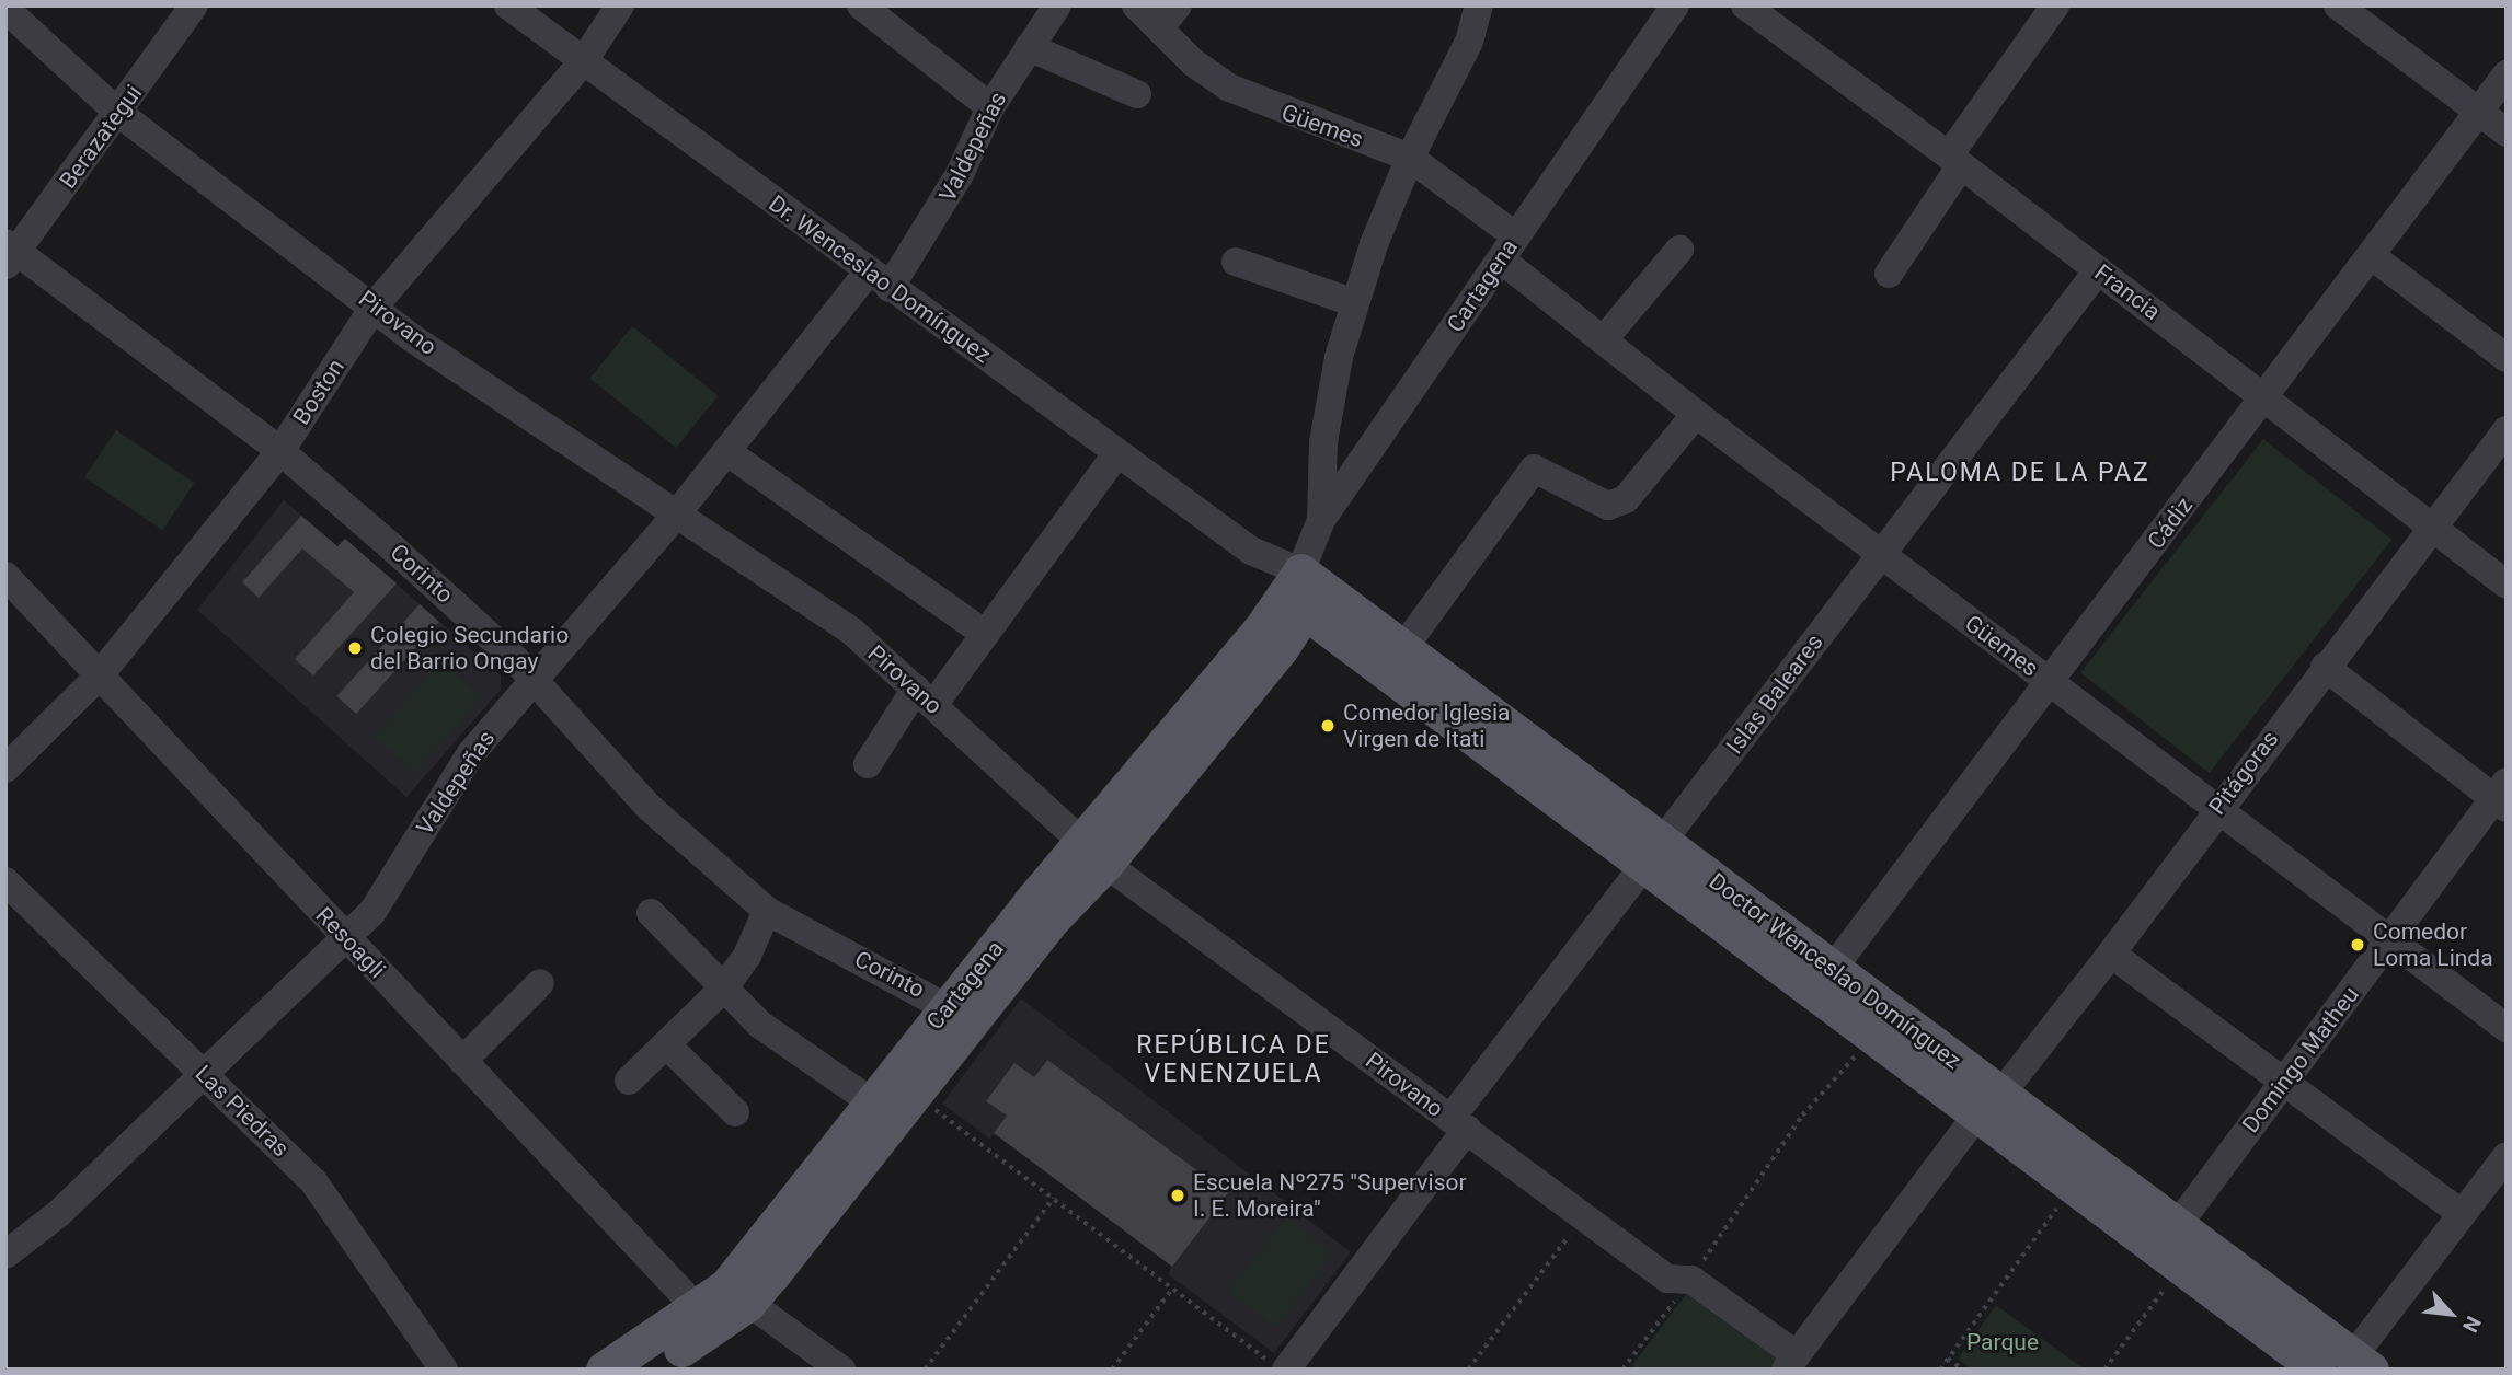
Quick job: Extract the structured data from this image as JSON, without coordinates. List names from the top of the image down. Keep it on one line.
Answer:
{"streets":{"main road":["Cartagena","Doctor Wenceslao Domínguez"],"street":["Güemes","Berazategui","Valdepeñas","Dr. Wenceslao Domínguez","Francia","Pirovano","Boston","Cádiz","Corinto","Islas Baleares","Pitágoras","Resoagli","Domingo Matheu","Las Piedras"]},"crossings":[["Güemes","Cartagena"],["Güemes","Cádiz"],["Güemes","Islas Baleares"],["Güemes","Pitágoras"],["Güemes","Domingo Matheu"],["Berazategui","Pirovano"],["Berazategui","Corinto"],["Valdepeñas","Dr. Wenceslao Domínguez"],["Valdepeñas","Pirovano"],["Valdepeñas","Corinto"],["Valdepeñas","Resoagli"],["Valdepeñas","Las Piedras"],["Dr. Wenceslao Domínguez","Cartagena"],["Dr. Wenceslao Domínguez","Boston"],["Dr. Wenceslao Domínguez","Doctor Wenceslao Domínguez"],["Cartagena","Pirovano"],["Cartagena","Corinto"],["Cartagena","Resoagli"],["Cartagena","Doctor Wenceslao Domínguez"],["Francia","Cádiz"],["Francia","Islas Baleares"],["Francia","Pitágoras"],["Pirovano","Boston"],["Pirovano","Islas Baleares"],["Pirovano","Pitágoras"],["Boston","Corinto"],["Boston","Resoagli"],["Cádiz","Doctor Wenceslao Domínguez"],["Islas Baleares","Doctor Wenceslao Domínguez"],["Pitágoras","Doctor Wenceslao Domínguez"],["Doctor Wenceslao Domínguez","Domingo Matheu"]],"districts":["PALOMA DE LA PAZ","REPÚBLICA DE VENENZUELA"],"parks":["Parque"],"places":["Colegio Secundario del Barrio Ongay","Comedor Iglesia Virgen de Itati","Comedor Loma Linda","Escuela Nº275 \"Supervisor I. E. Moreira\""],"north":"bottom right"}
